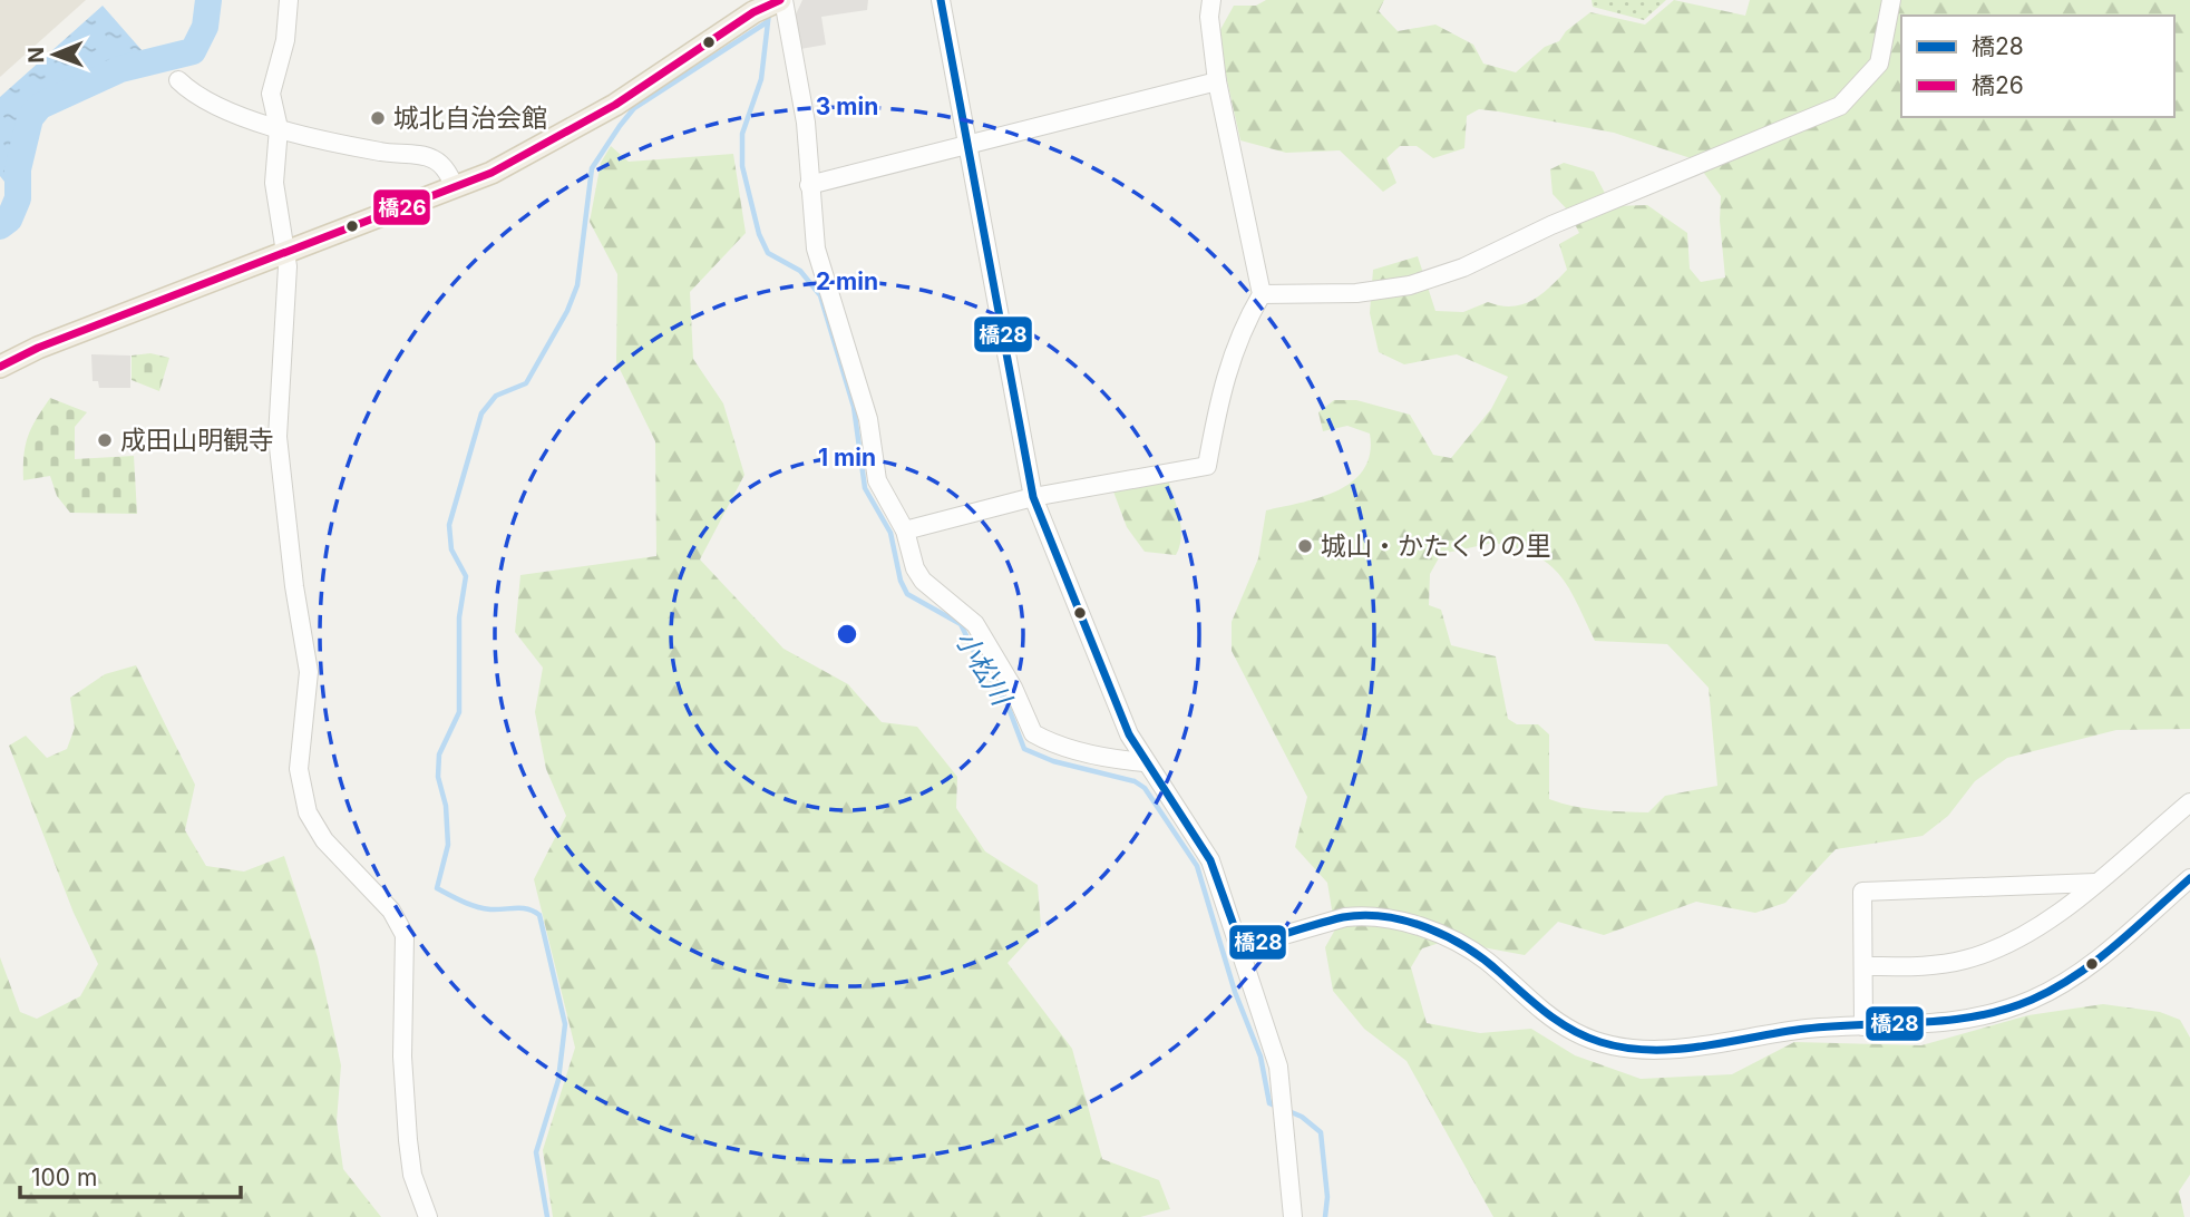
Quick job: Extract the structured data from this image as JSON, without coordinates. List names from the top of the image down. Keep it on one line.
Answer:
{"water":["小松川"],"places":["城北自治会館","成田山明観寺","城山・かたくりの里"],"lines":["transit line 橋28","transit line 橋26"],"legend":["橋28","橋26"],"scale_bar":"100 m","north":"left","rings":["3 min","2 min","1 min"]}
